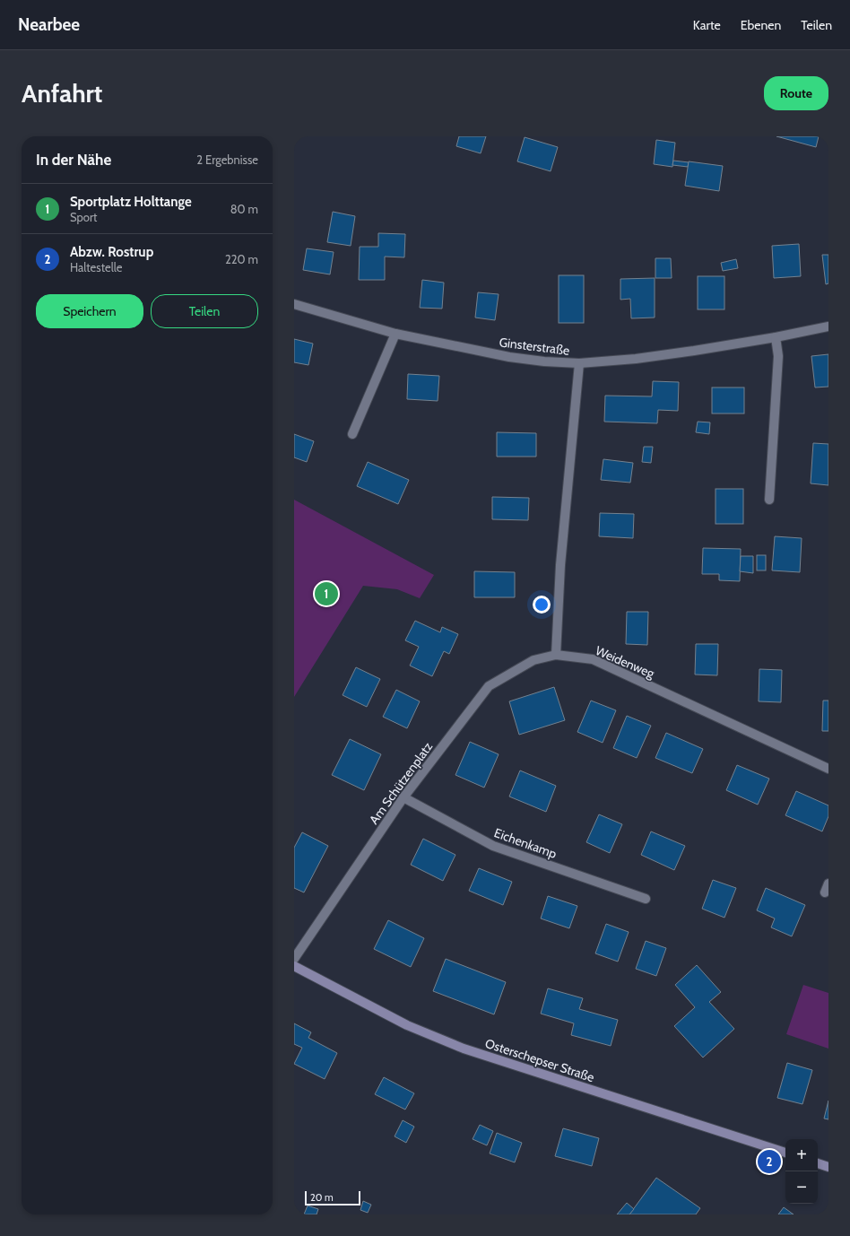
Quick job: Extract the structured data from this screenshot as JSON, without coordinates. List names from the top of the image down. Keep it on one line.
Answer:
{"streets":{"main road":["Osterschepser Straße"],"street":["Ginsterstraße","Weidenweg","Am Schützenplatz","Eichenkamp"]},"crossings":[["Weidenweg","Am Schützenplatz"],["Am Schützenplatz","Eichenkamp"]],"scale_bar":"20 m","page":{"header":"Nearbee","nav":["Karte","Ebenen","Teilen"],"buttons":["Route",["Speichern","Teilen"]],"title":"Anfahrt","heading":["In der Nähe","2 Ergebnisse"],"list":[{"mark":"1","name":"Sportplatz Holttange","note":"Sport","value":"80 m"},{"mark":"2","name":"Abzw. Rostrup","note":"Haltestelle","value":"220 m"}],"pins":["1","2"],"map_buttons":["+","−"],"scale":"20 m"}}
